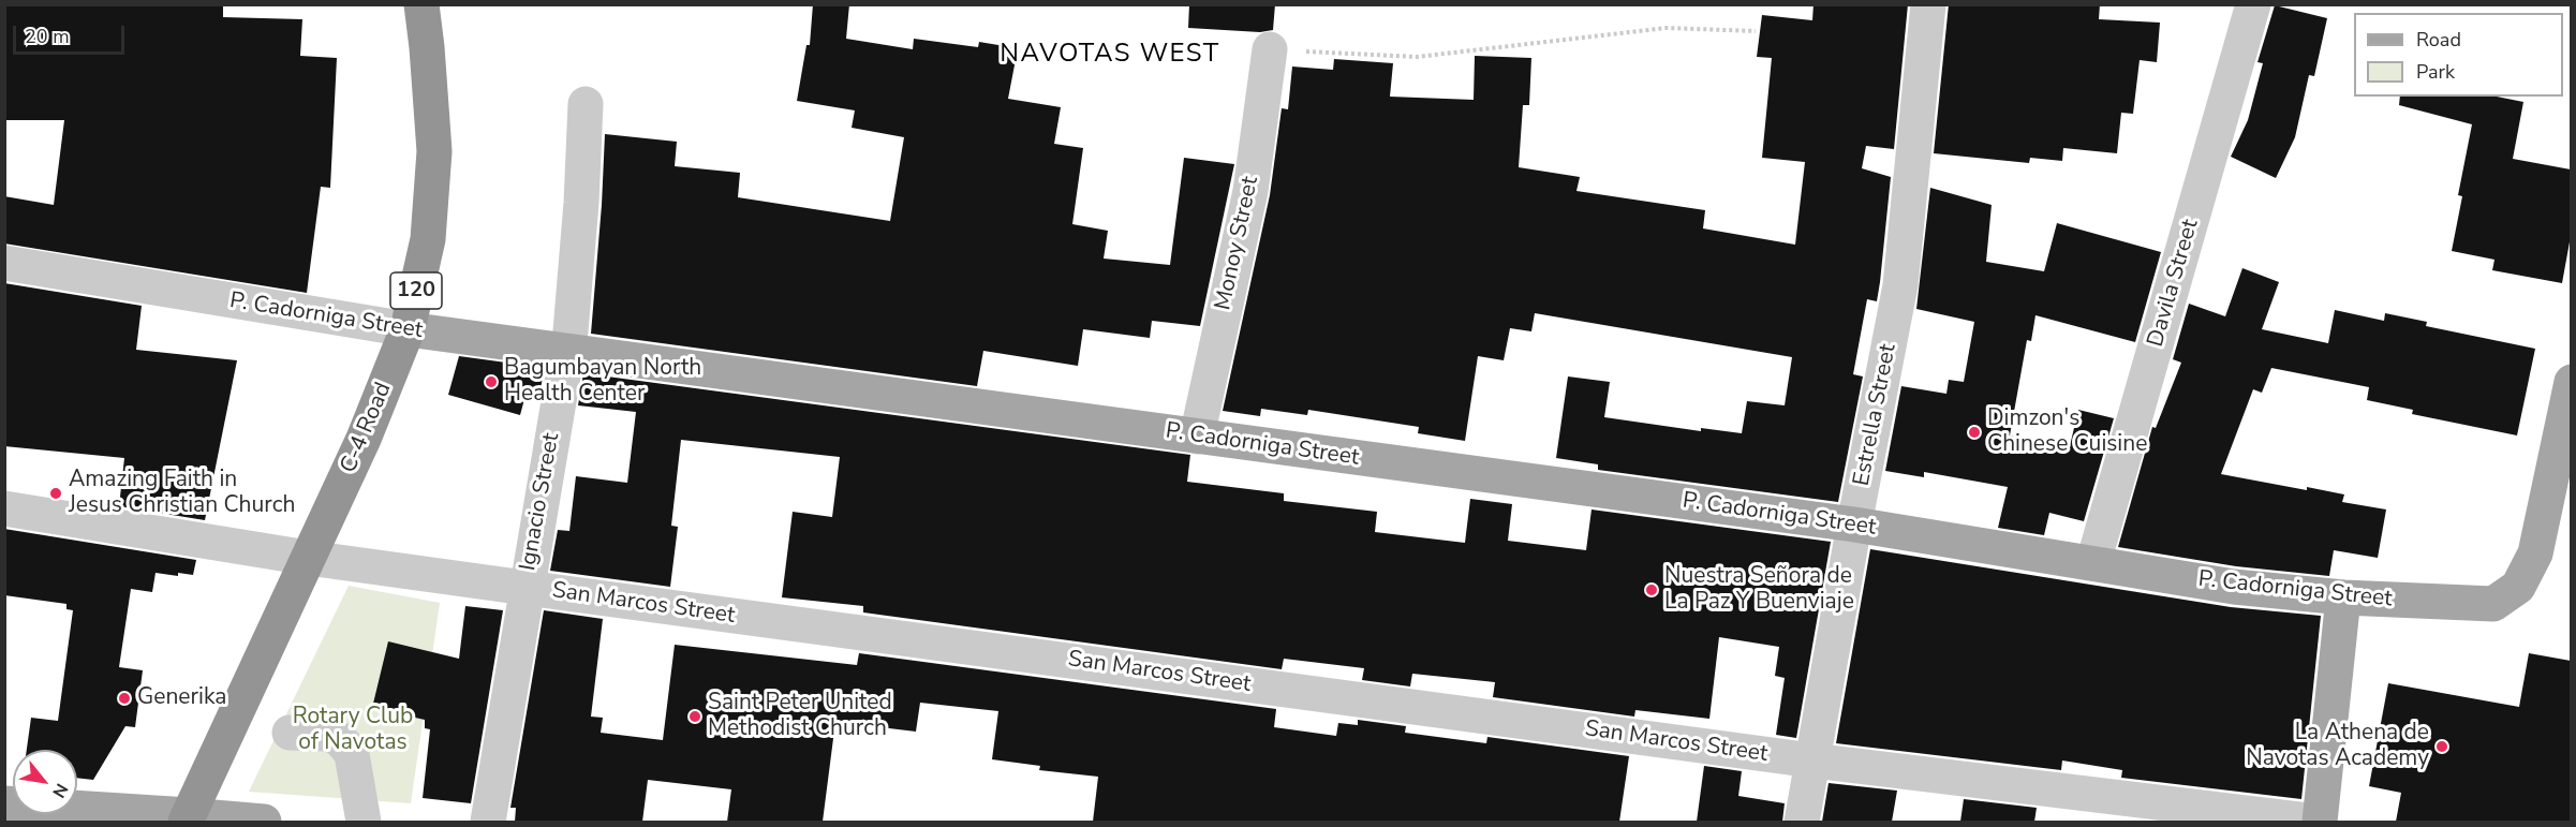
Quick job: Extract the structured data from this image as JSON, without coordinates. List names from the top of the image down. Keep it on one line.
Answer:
{"streets":{"highway":["120","C-4 Road"],"main road":["P. Cadorniga Street"],"street":["Monoy Street","Davila Street","Estrella Street","Ignacio Street","San Marcos Street"]},"crossings":[["Monoy Street","P. Cadorniga Street"],["Davila Street","P. Cadorniga Street"],["P. Cadorniga Street","Estrella Street"],["P. Cadorniga Street","C-4 Road"],["P. Cadorniga Street","Ignacio Street"],["Estrella Street","San Marcos Street"],["C-4 Road","San Marcos Street"],["Ignacio Street","San Marcos Street"]],"districts":["NAVOTAS WEST"],"parks":["Rotary Club of Navotas"],"places":["Bagumbayan North Health Center","Dimzon's Chinese Cuisine","Amazing Faith in Jesus Christian Church","Nuestra Señora de La Paz Y Buenviaje","Generika","Saint Peter United Methodist Church","La Athena de Navotas Academy"],"legend":["Road","Park"],"scale_bar":"20 m","north":"bottom right"}
